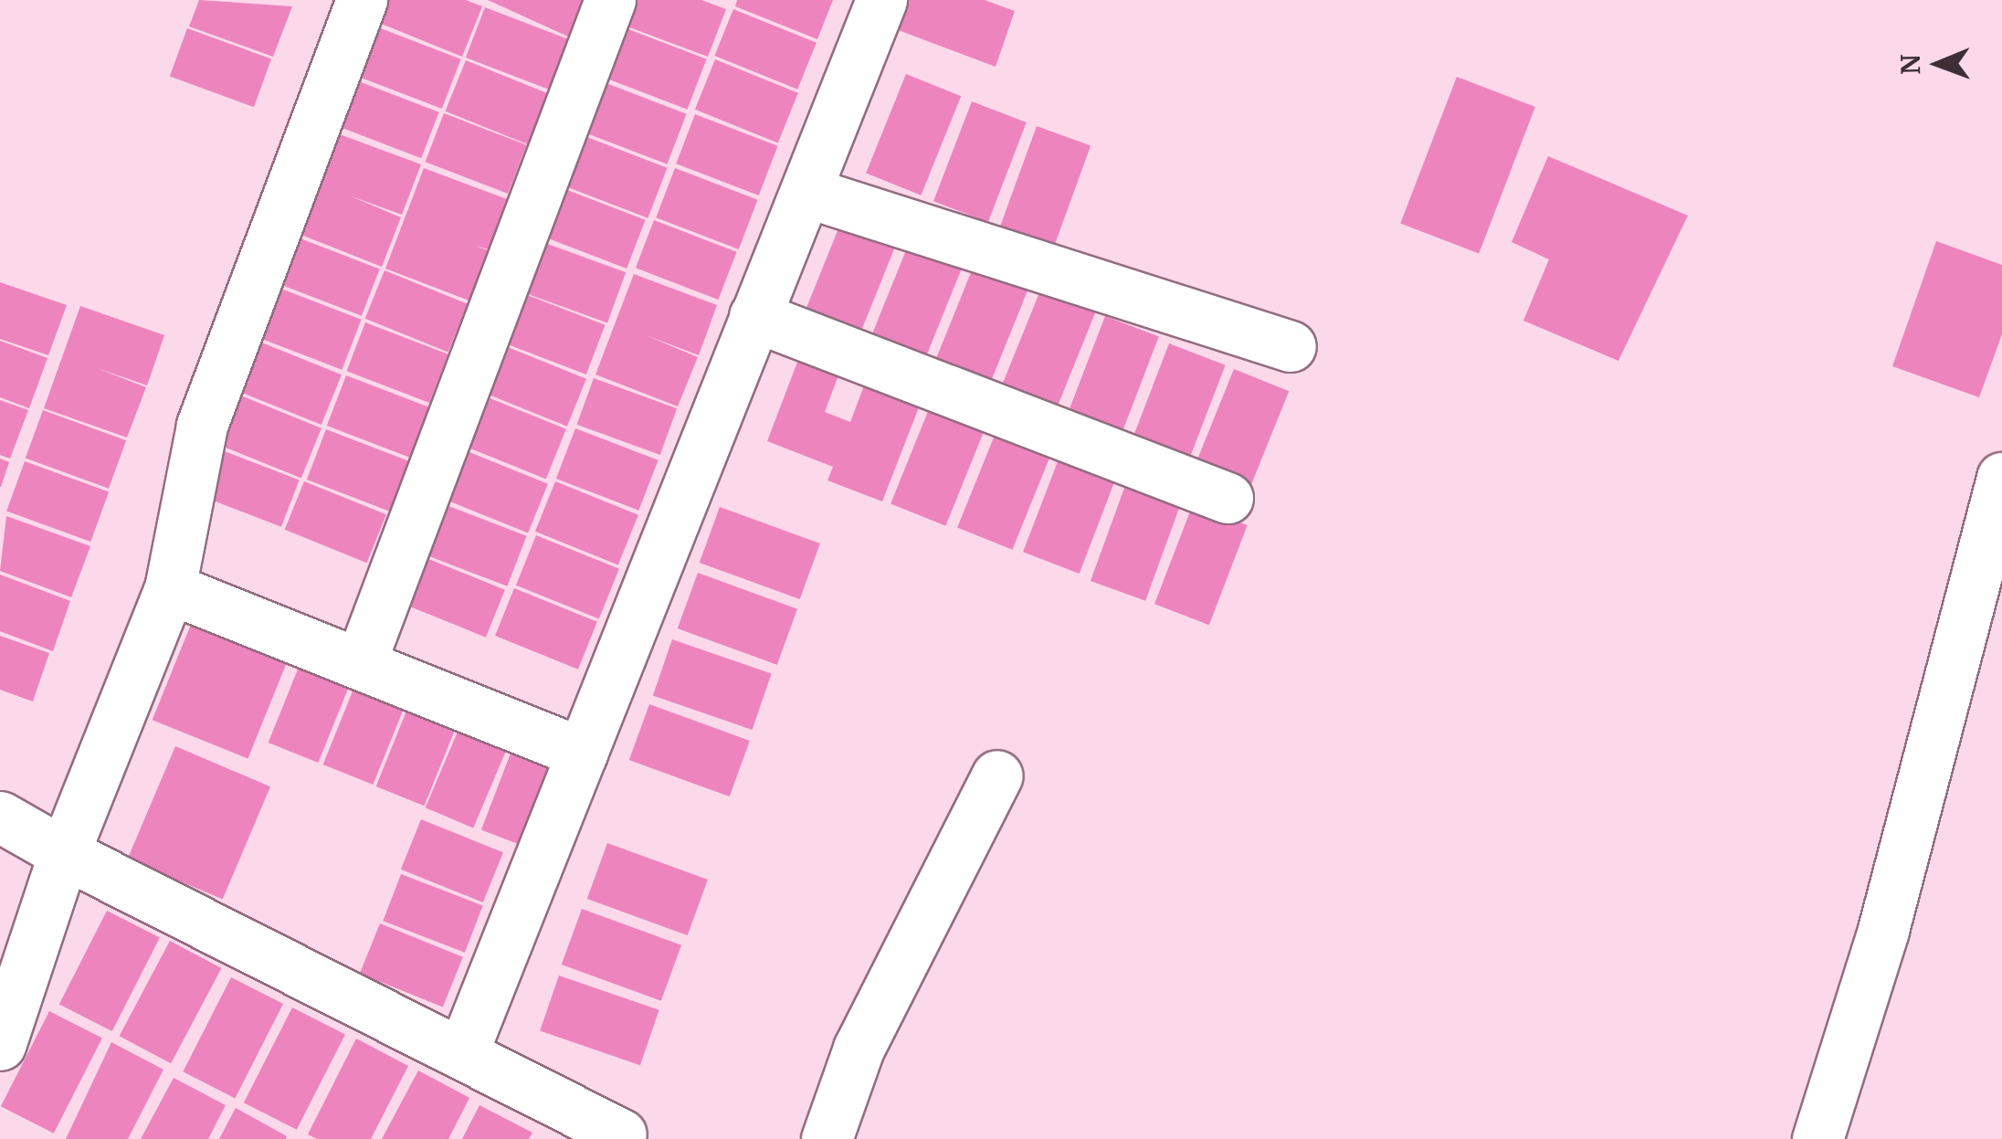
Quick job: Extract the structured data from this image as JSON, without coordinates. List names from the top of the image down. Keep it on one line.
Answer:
{"north":"left"}
